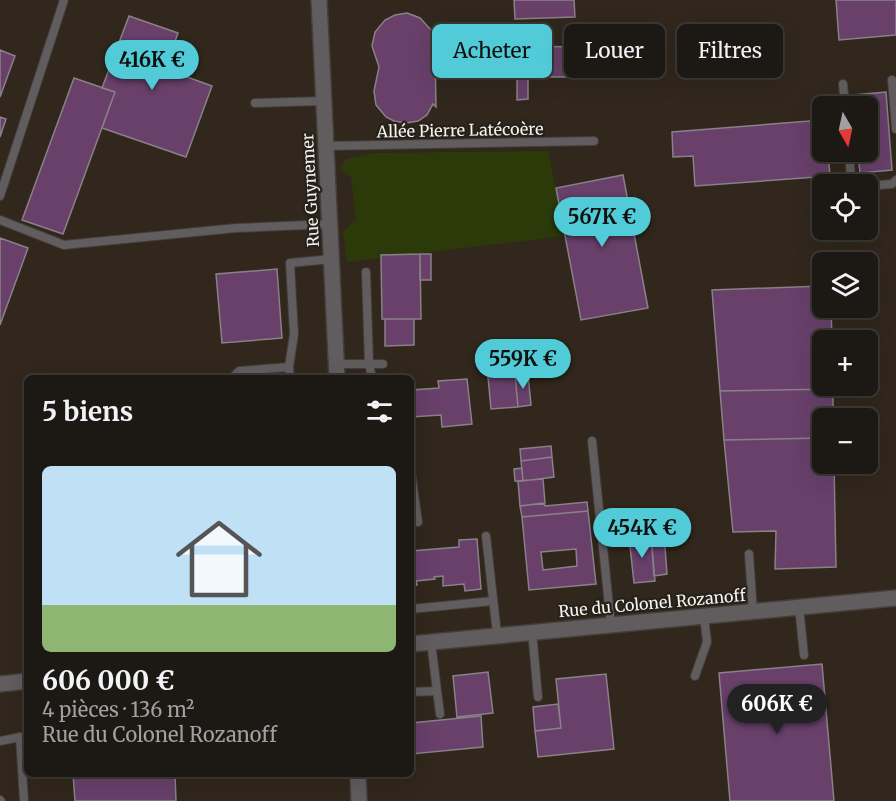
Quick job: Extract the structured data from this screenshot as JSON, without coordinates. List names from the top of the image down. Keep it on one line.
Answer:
{"streets":{"street":["Rue Guynemer","Rue du Colonel Rozanoff"],"lane":["Allée Pierre Latécoère"]},"crossings":[["Allée Pierre Latécoère","Rue Guynemer"]],"north":"bottom","page":{"chip":["Acheter","Louer","Filtres"],"price":["416K €","567K €","559K €","454K €","606K €"],"map_buttons":["+","−"],"heading":"5 biens","list":[{"name":"606 000 €","note":"4 pièces · 136 m² · Rue du Colonel Rozanoff"}]}}
